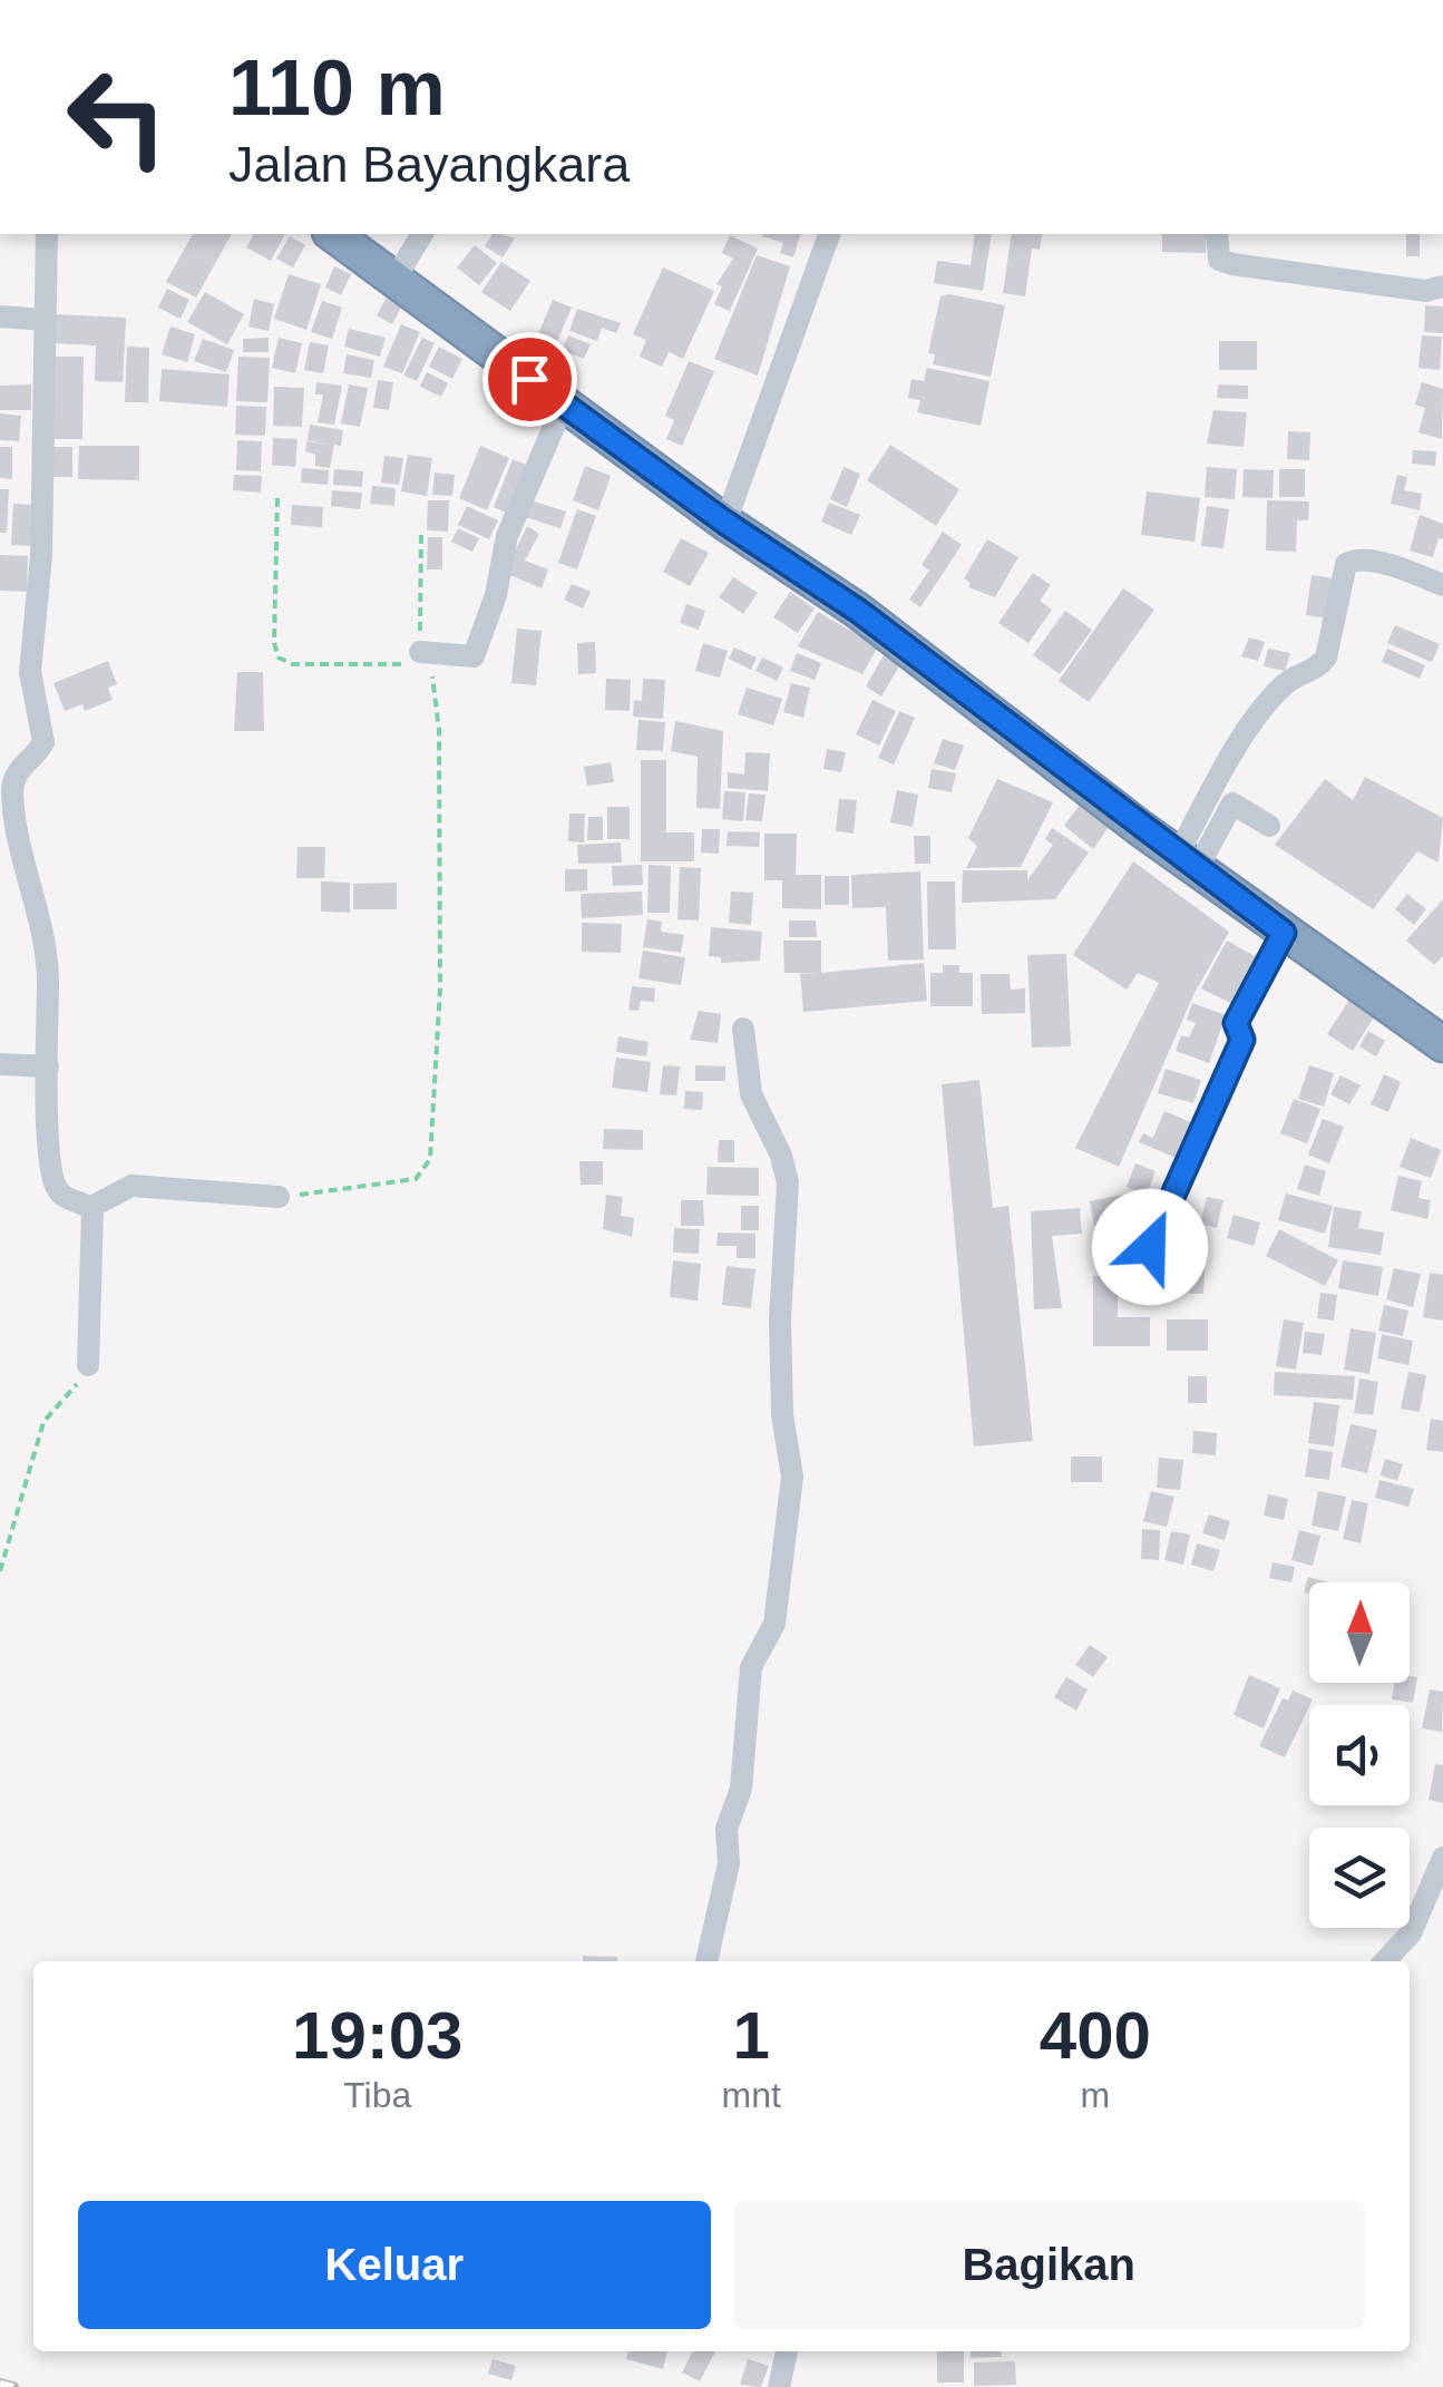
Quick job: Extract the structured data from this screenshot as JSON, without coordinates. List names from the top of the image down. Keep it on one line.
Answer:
{"north":"top","page":{"turn":["110 m","Jalan Bayangkara"],"eta":["19:03","Tiba","1","mnt","400","m"],"buttons":["Keluar","Bagikan"]}}
